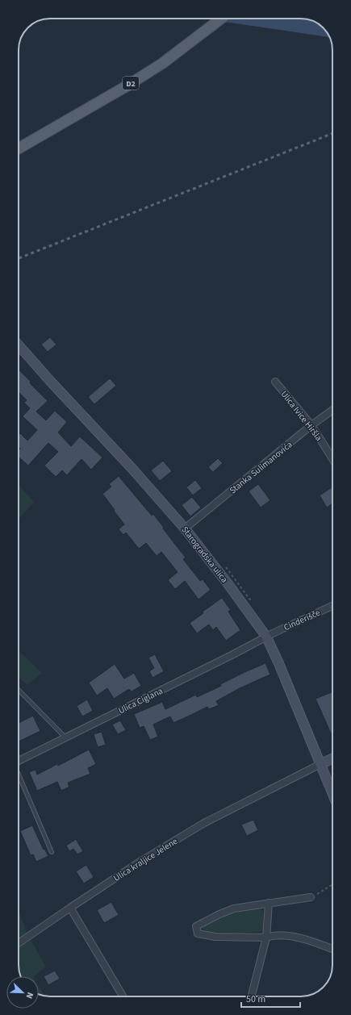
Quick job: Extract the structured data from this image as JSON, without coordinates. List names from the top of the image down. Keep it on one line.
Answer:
{"streets":{"main road":["D2","Starogradska ulica"],"street":["Ulica Ivice Hiršla","Stanka Sulimanovića","Cinderišče","Ulica Ciglana","Ulica kraljice Jelene"]},"crossings":[["Ulica Ivice Hiršla","Stanka Sulimanovića"],["Stanka Sulimanovića","Starogradska ulica"],["Starogradska ulica","Cinderišče"],["Starogradska ulica","Ulica Ciglana"],["Starogradska ulica","Ulica kraljice Jelene"],["Cinderišče","Ulica Ciglana"]],"scale_bar":"50 m","north":"bottom right"}
